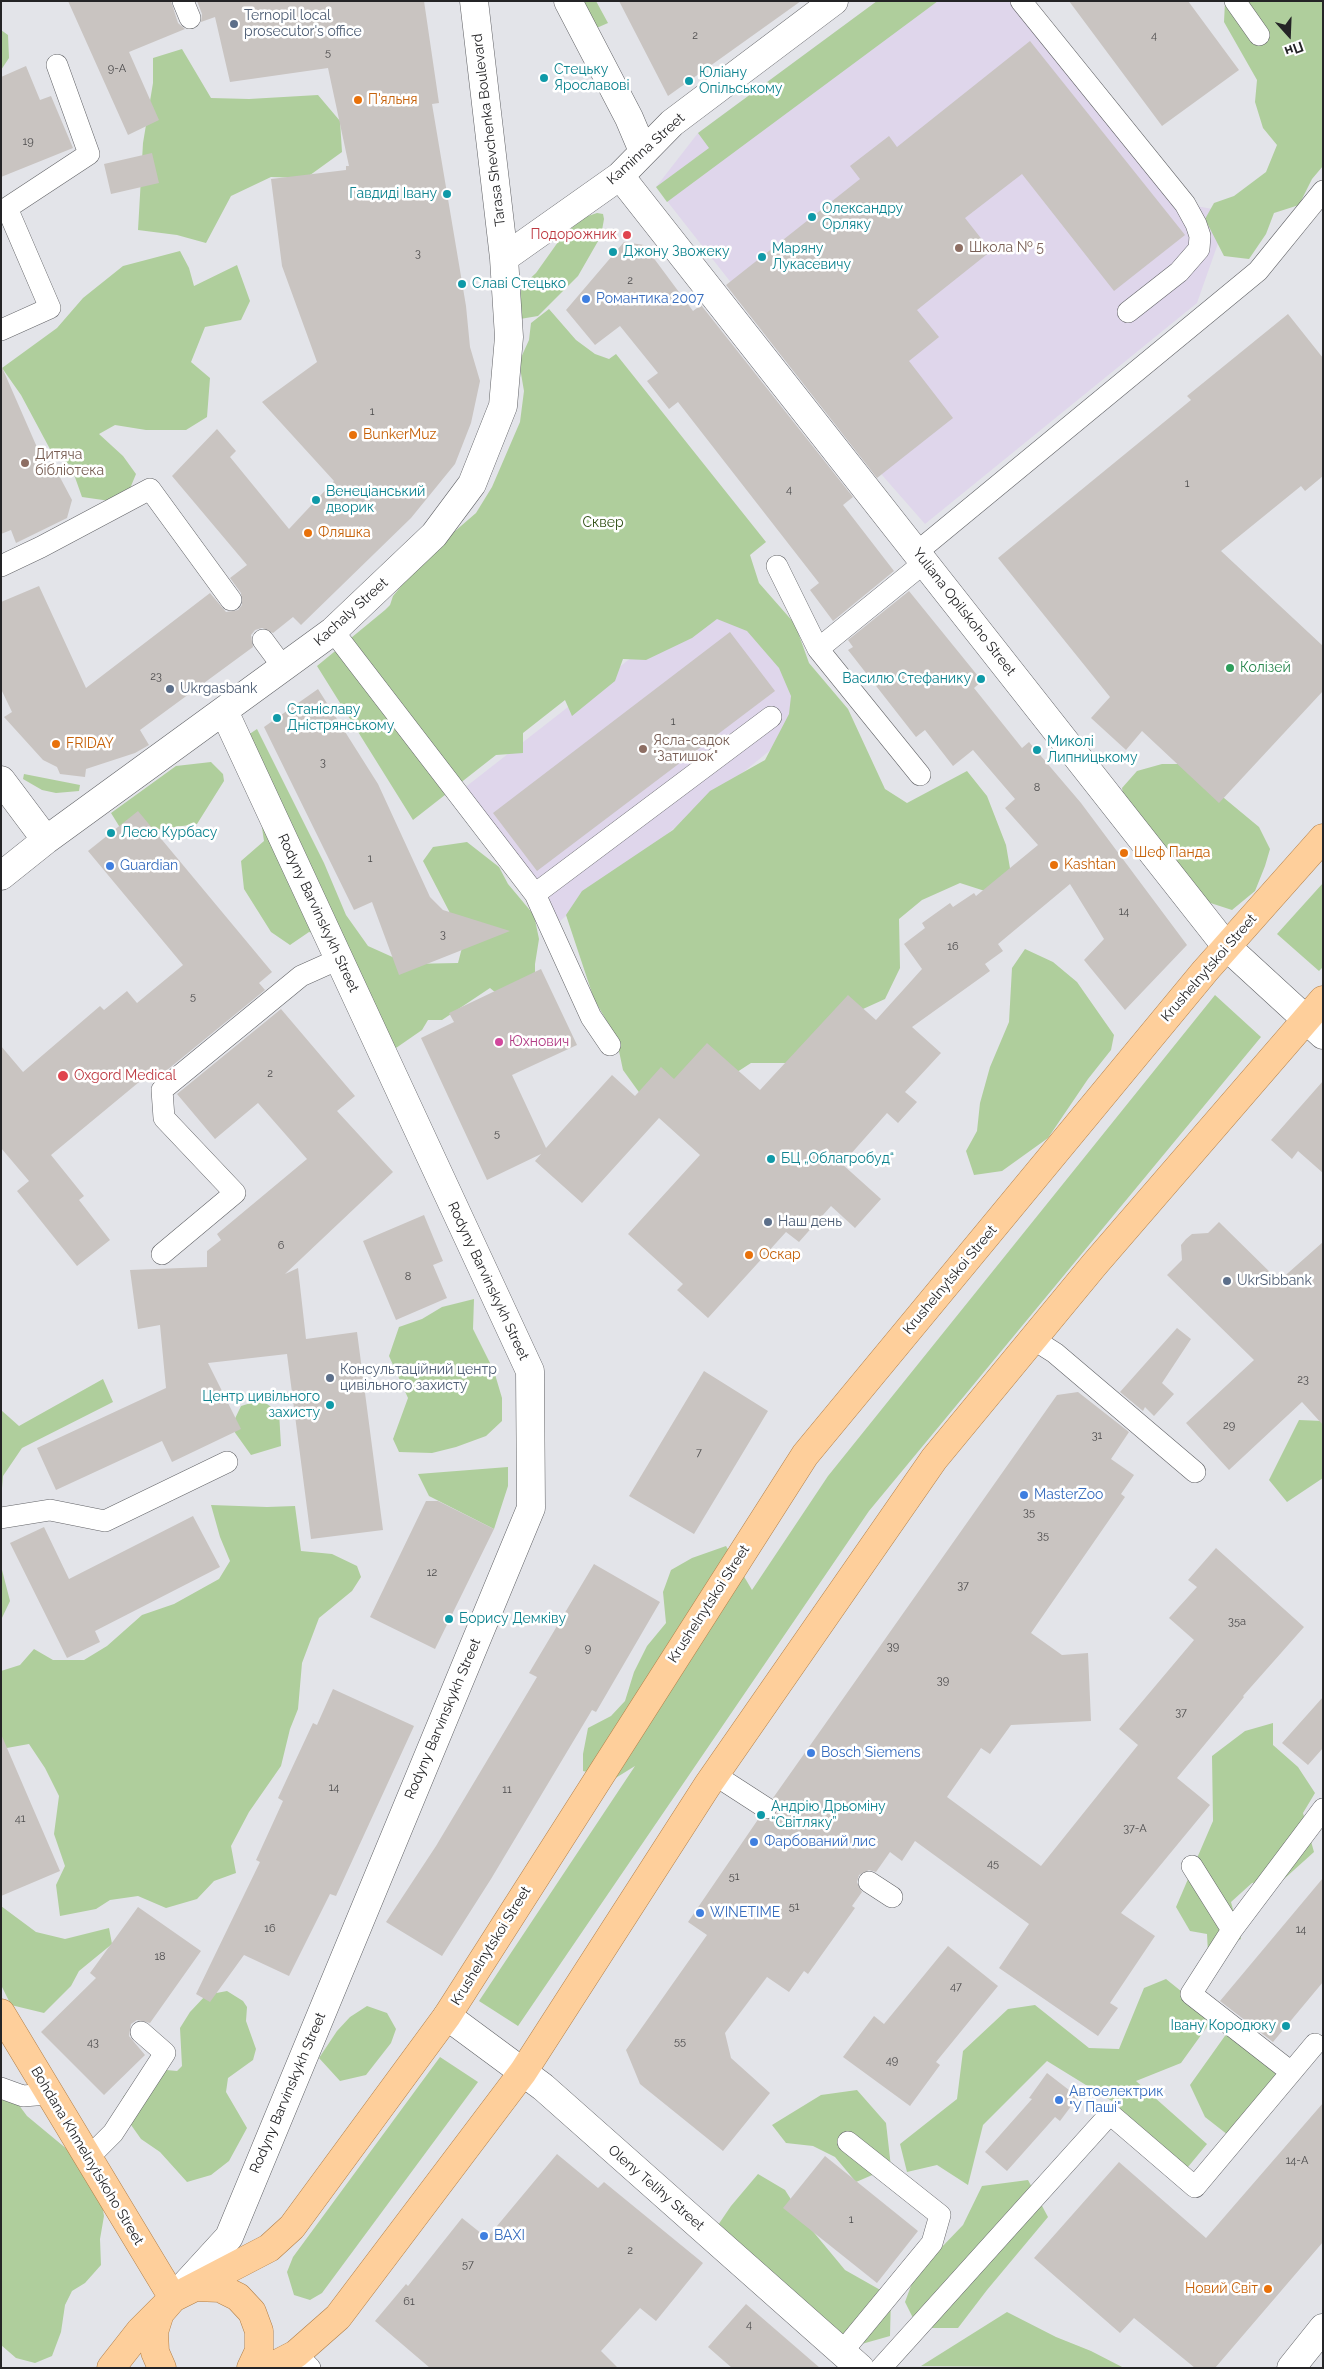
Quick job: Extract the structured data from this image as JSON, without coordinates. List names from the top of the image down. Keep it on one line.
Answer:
{"streets":{"main road":["Krushelnytskoi Street","Bohdana Khmelnytskoho Street"],"street":["Tarasa Shevchenka Boulevard","Kaminna Street","Kachaly Street","Yuliana Opilskoho Street","Rodyny Barvinskykh Street","Oleny Telihy Street"]},"crossings":[["Tarasa Shevchenka Boulevard","Kaminna Street"],["Tarasa Shevchenka Boulevard","Kachaly Street"],["Kaminna Street","Kachaly Street"],["Kaminna Street","Yuliana Opilskoho Street"],["Kachaly Street","Rodyny Barvinskykh Street"],["Yuliana Opilskoho Street","Krushelnytskoi Street"],["Rodyny Barvinskykh Street","Krushelnytskoi Street"],["Rodyny Barvinskykh Street","Bohdana Khmelnytskoho Street"],["Krushelnytskoi Street","Bohdana Khmelnytskoho Street"],["Krushelnytskoi Street","Oleny Telihy Street"]],"parks":["Сквер"],"places":["Ternopil local prosecutor's office","Стецьку Ярославові","Юліану Опільському","П'яльня","Гавдиді Івану","Олександру Орляку","Подорожник","Школа № 5","Джону Звожеку","Маряну Лукасевичу","Славі Стецько","Романтика 2007","BunkerMuz","Дитяча бібліотека","Венеціанський дворик","Фляшка","Колізей","Василю Стефанику","Ukrgasbank","Станіславу Дністрянському","FRIDAY","Ясла-садок \"Затишок\"","Миколі Липницькому","Лесю Курбасу","Шеф Панда","Kashtan","Guardian","Юхнович","Oxgord Medical","БЦ „Облагробуд“","Наш день","Оскар","UkrSibbank","Консультаційний центр цивільного захисту","Центр цивільного захисту","MasterZoo","Борису Демківу","Bosch Siemens","Андрію Дрьоміну “Світляку”","Фарбований лис","WINETIME","Івану Кородюку","Автоелектрик \"У Паші\"","BAXI","Новий Світ"],"house_numbers":["2","4","5","9-А","19","3","2","1","1","4","23","1","3","8","1","14","3","16","5","2","5","6","8","23","29","31","7","35","35","12","37","35а","39","9","39","37","14","11","41","37-А","45","51","51","16","14","18","47","55","43","49","14-А","1","2","57","61","4"],"north":"bottom"}
